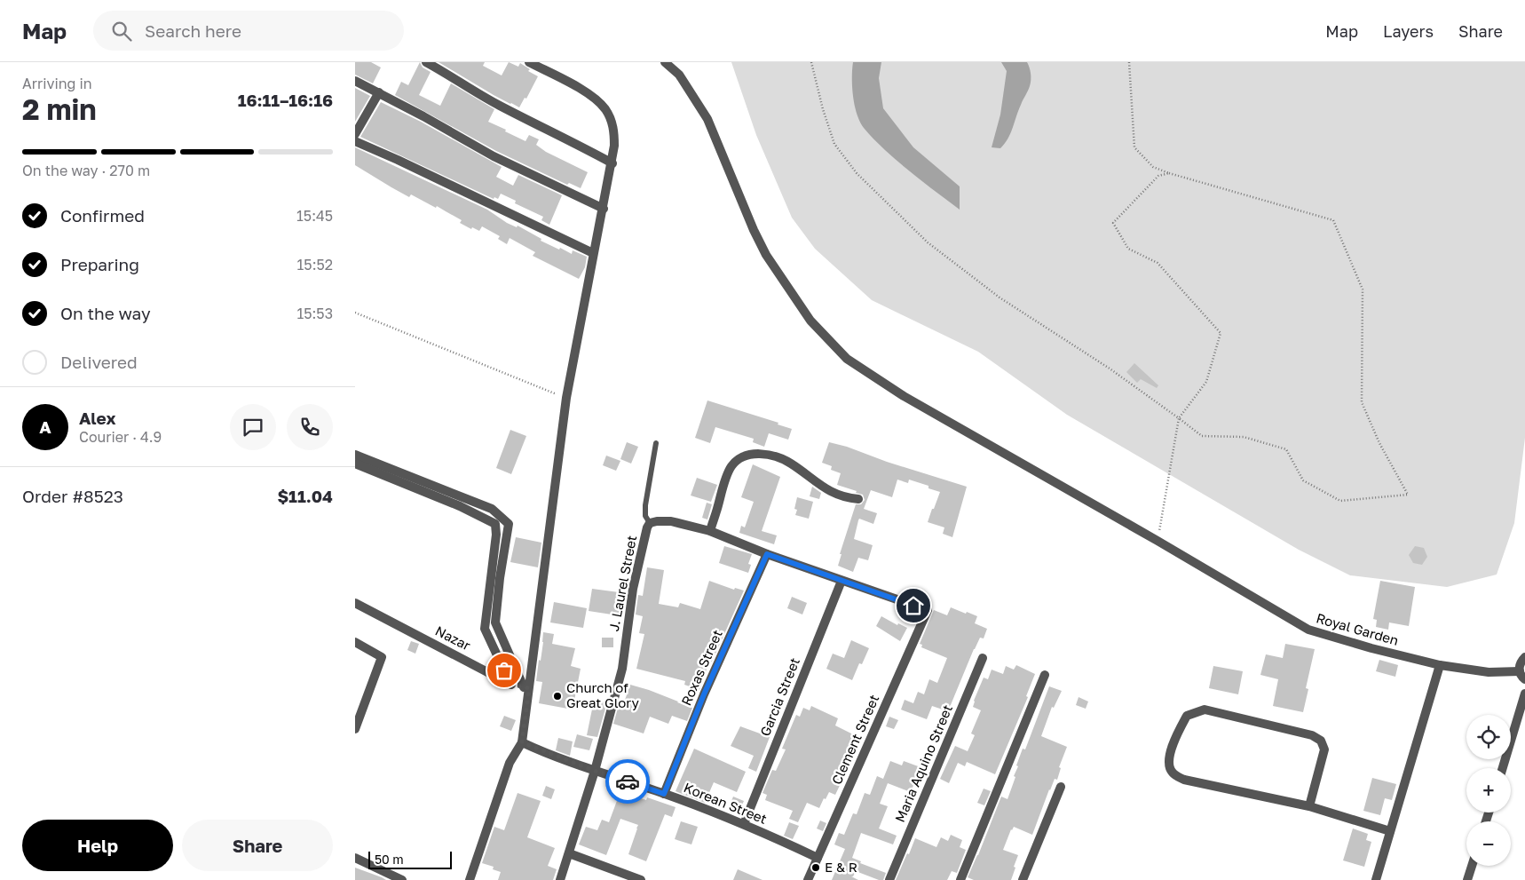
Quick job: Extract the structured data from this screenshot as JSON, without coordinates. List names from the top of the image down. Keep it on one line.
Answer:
{"streets":{"street":["J. Laurel Street","Royal Garden","Nazar","Roxas Street","Garcia Street","Clement Street","Maria Aquino Street","Korean Street"]},"crossings":[["J. Laurel Street","Roxas Street"],["J. Laurel Street","Garcia Street"],["J. Laurel Street","Clement Street"],["J. Laurel Street","Korean Street"],["Roxas Street","Korean Street"],["Garcia Street","Korean Street"],["Clement Street","Korean Street"]],"places":["Church of Great Glory","E & R"],"scale_bar":"50 m","page":{"header":"Map","search":"Search here","nav":["Map","Layers","Share"],"heading":["2 min","Arriving in","16:11–16:16"],"panel":["Alex","Courier · 4.9","Order #8523","$11.04"],"bar":"On the way · 270 m","list":[["Confirmed","15:45"],["Preparing","15:52"],["On the way","15:53"],"Delivered"],"round":"A","map_buttons":["+","−"],"buttons":["Help","Share"],"scale":"50 m"}}
